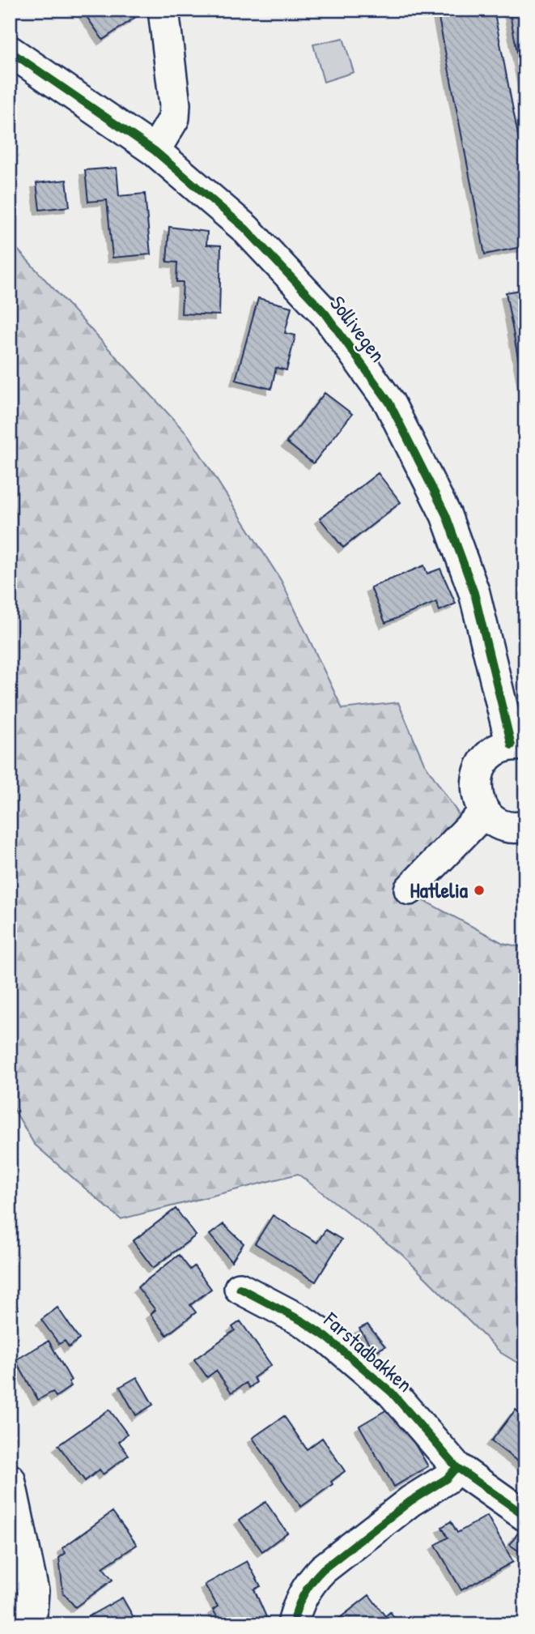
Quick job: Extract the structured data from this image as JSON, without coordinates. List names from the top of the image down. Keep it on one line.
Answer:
{"streets":{"street":["Sollivegen","Farstadbakken"]},"places":["Hatlelia"]}
